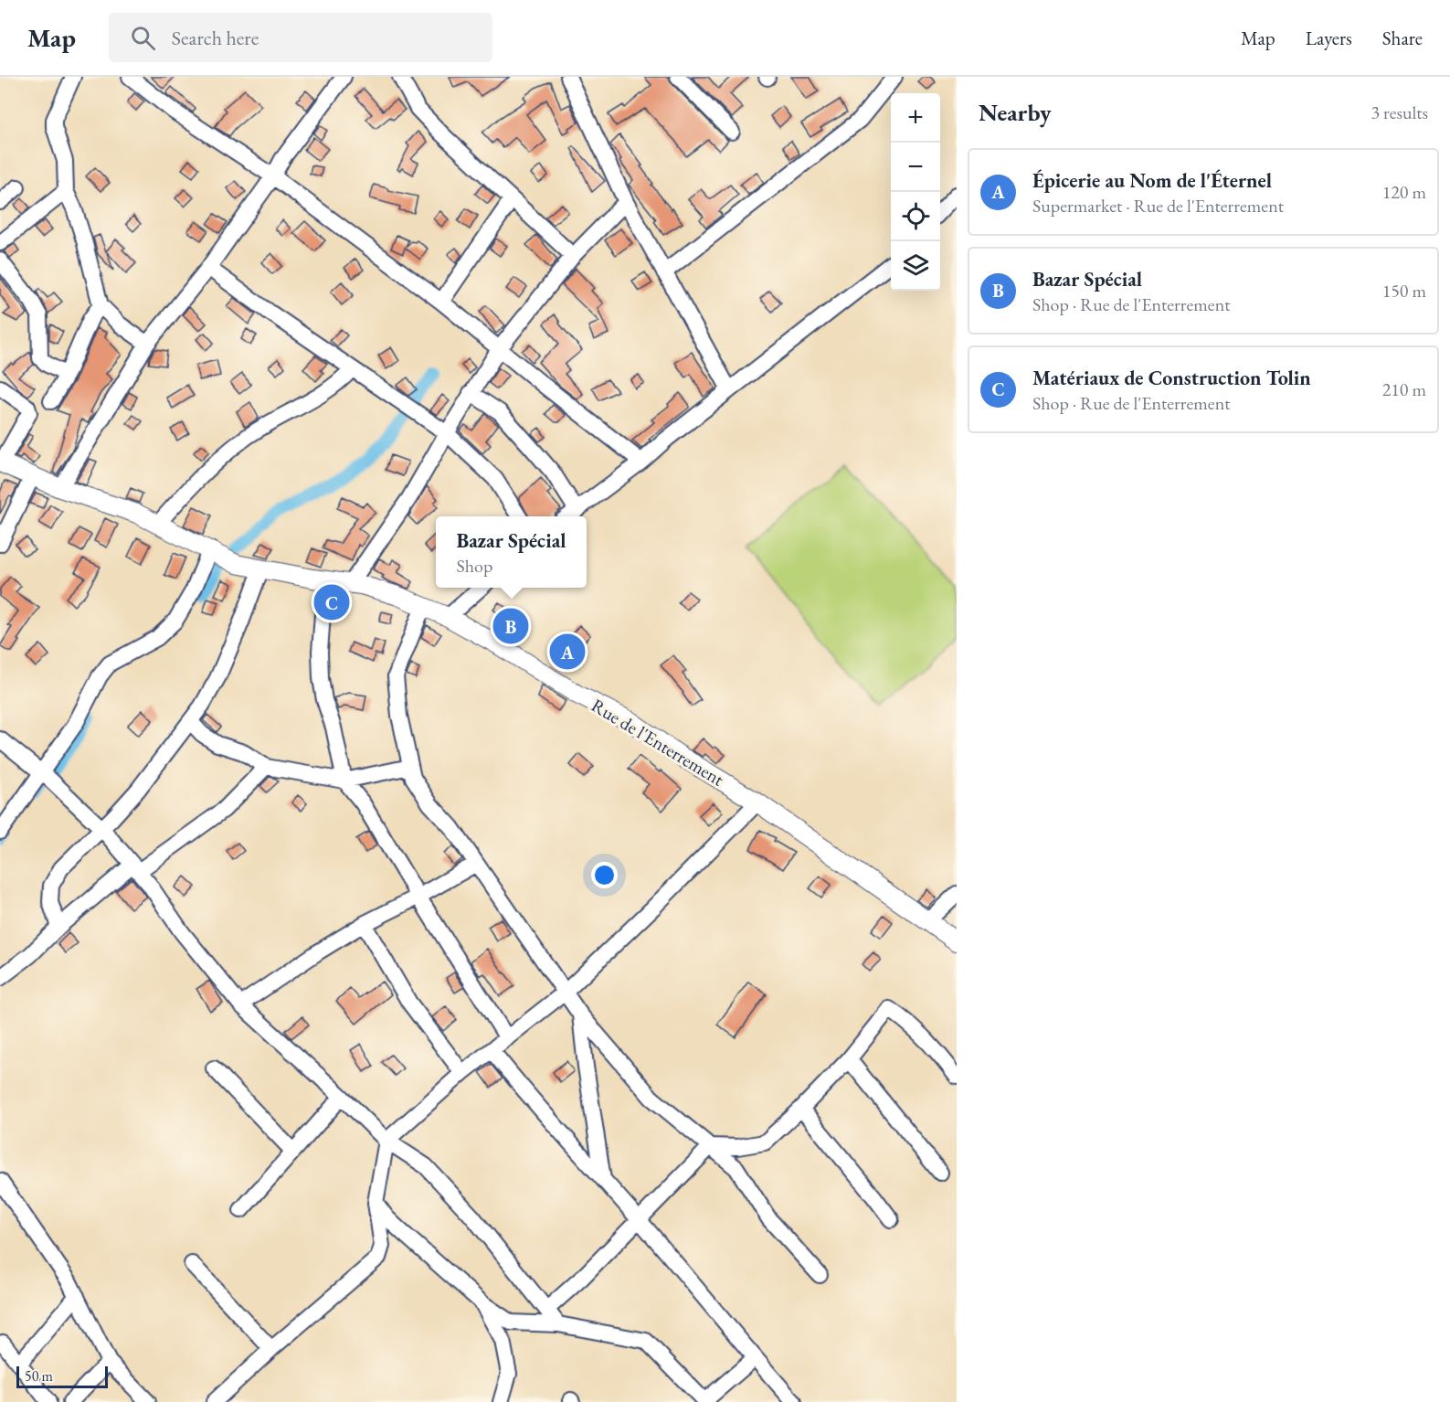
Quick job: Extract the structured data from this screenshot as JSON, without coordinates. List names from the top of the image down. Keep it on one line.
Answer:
{"streets":{"street":["Rue de l'Enterrement"]},"scale_bar":"50 m","page":{"header":"Map","search":"Search here","nav":["Map","Layers","Share"],"heading":["Nearby","3 results"],"map_buttons":["+","−"],"list":[{"mark":"A","name":"Épicerie au Nom de l'Éternel","note":"Supermarket · Rue de l'Enterrement","value":"120 m"},{"mark":"B","name":"Bazar Spécial","note":"Shop · Rue de l'Enterrement","value":"150 m"},{"mark":"C","name":"Matériaux de Construction Tolin","note":"Shop · Rue de l'Enterrement","value":"210 m"}],"popup":["Bazar Spécial","Shop"],"pins":["C","B","A"],"scale":"50 m"}}
